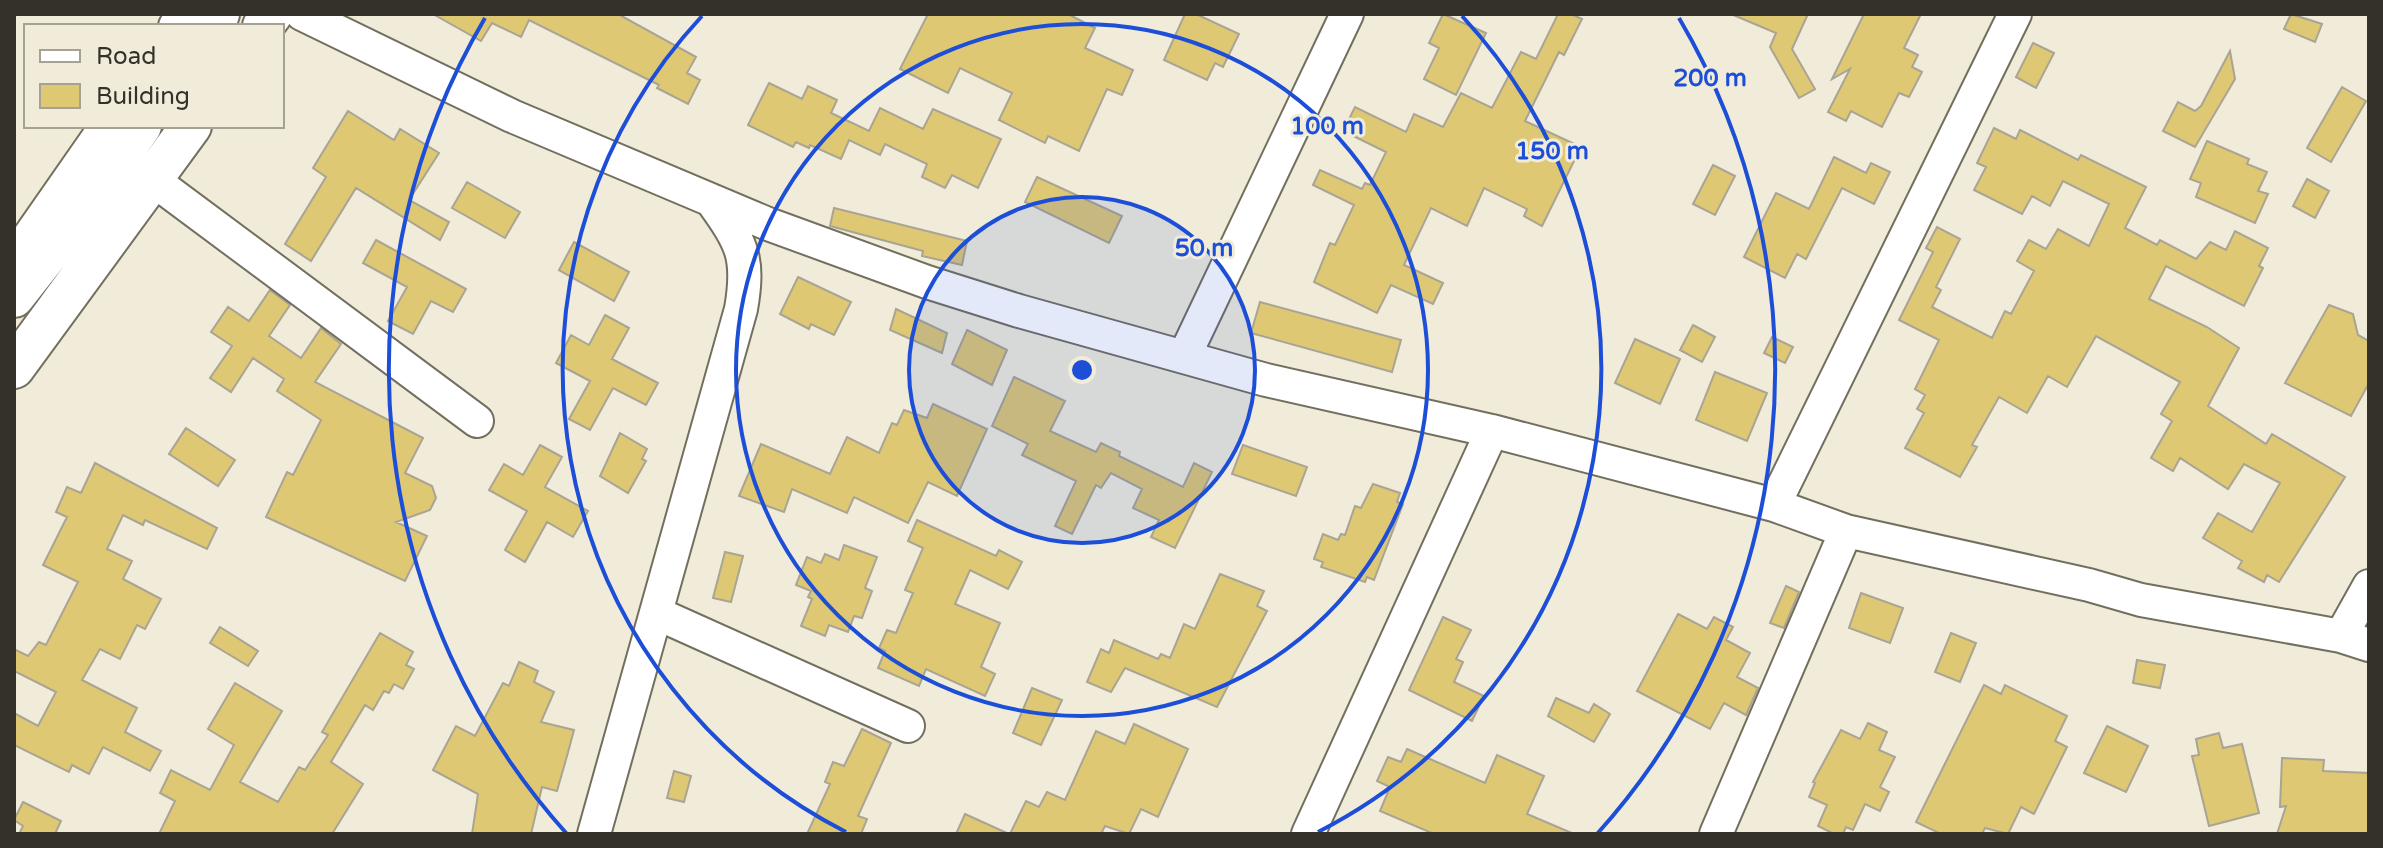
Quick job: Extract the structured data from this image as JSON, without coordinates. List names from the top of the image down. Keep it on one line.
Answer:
{"legend":["Road","Building"],"rings":["200 m","100 m","150 m","50 m"]}
